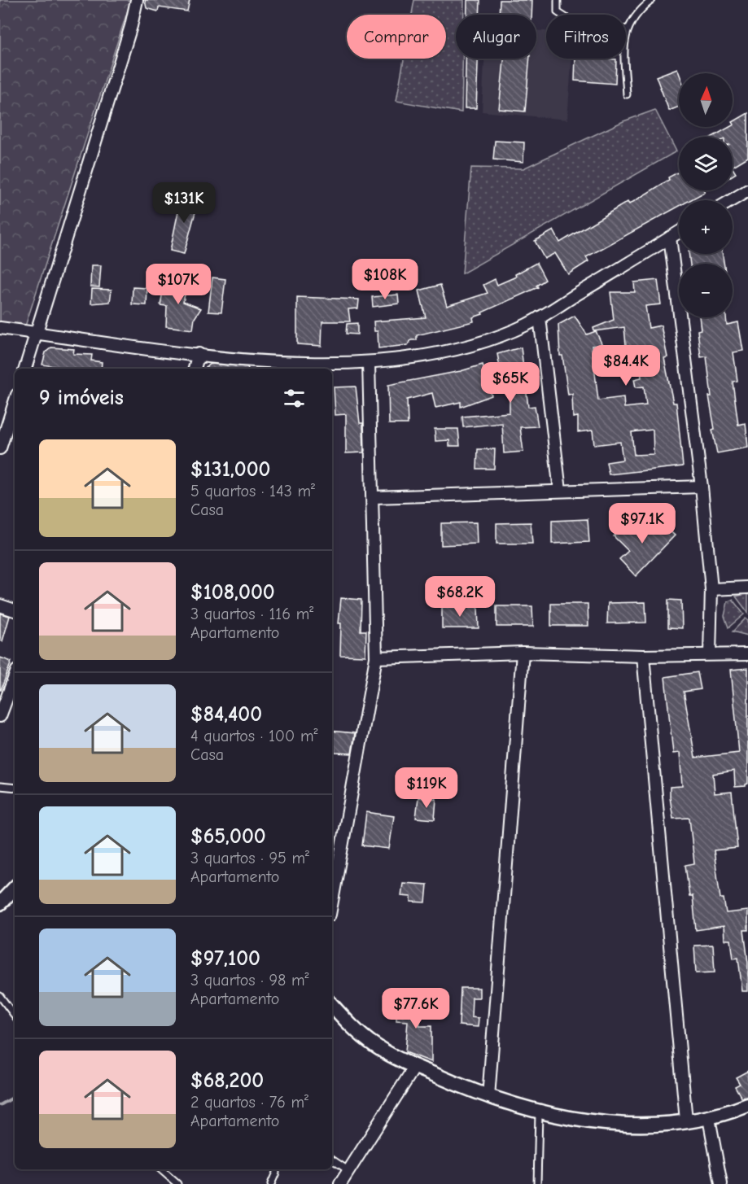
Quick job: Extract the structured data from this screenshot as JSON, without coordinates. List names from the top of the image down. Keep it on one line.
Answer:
{"north":"top","page":{"chip":["Comprar","Alugar","Filtros"],"map_buttons":["+","−"],"price":["$131K","$108K","$107K","$84.4K","$65K","$97.1K","$68.2K","$119K","$77.6K"],"heading":"9 imóveis","list":[{"name":"$131,000","note":"5 quartos · 143 m² · Casa"},{"name":"$108,000","note":"3 quartos · 116 m² · Apartamento"},{"name":"$84,400","note":"4 quartos · 100 m² · Casa"},{"name":"$65,000","note":"3 quartos · 95 m² · Apartamento"},{"name":"$97,100","note":"3 quartos · 98 m² · Apartamento"},{"name":"$68,200","note":"2 quartos · 76 m² · Apartamento"}]}}
